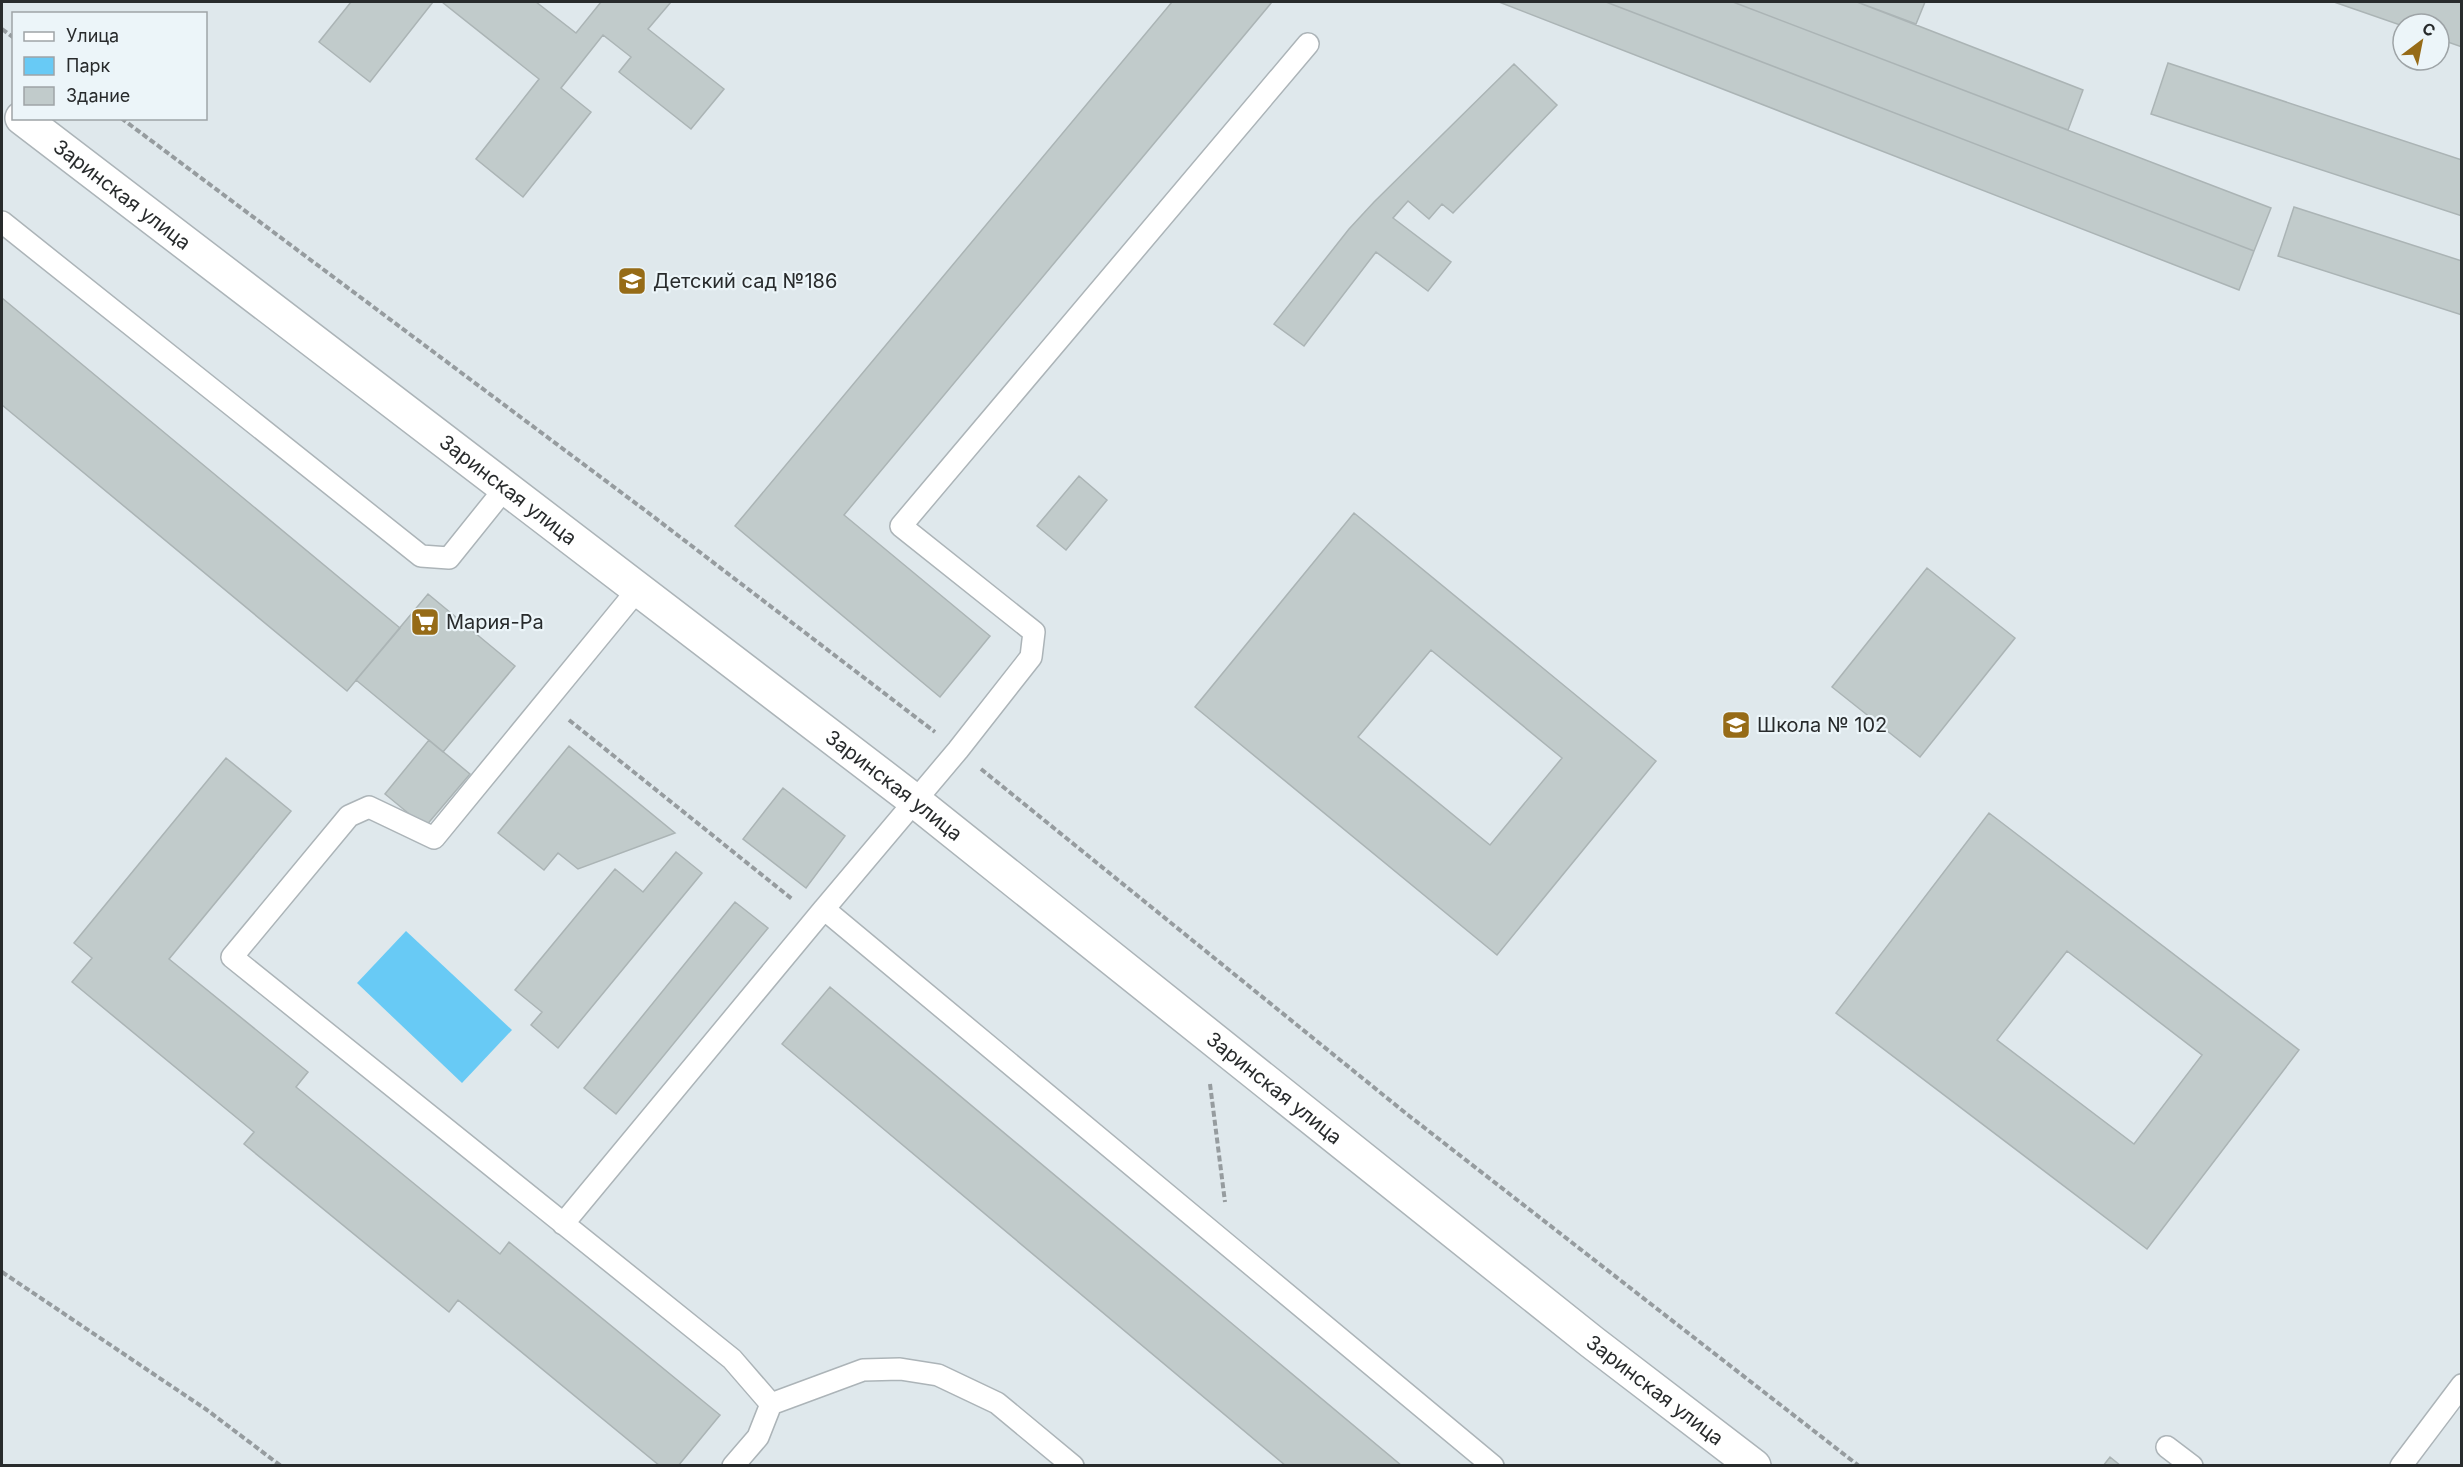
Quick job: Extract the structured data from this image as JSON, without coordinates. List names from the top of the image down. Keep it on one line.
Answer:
{"streets":{"street":["Заринская улица"]},"places":{"school or university":["Детский сад №186","Школа № 102"],"supermarket":["Мария-Ра"]},"legend":["Улица","Парк","Здание"],"north":"top right"}
